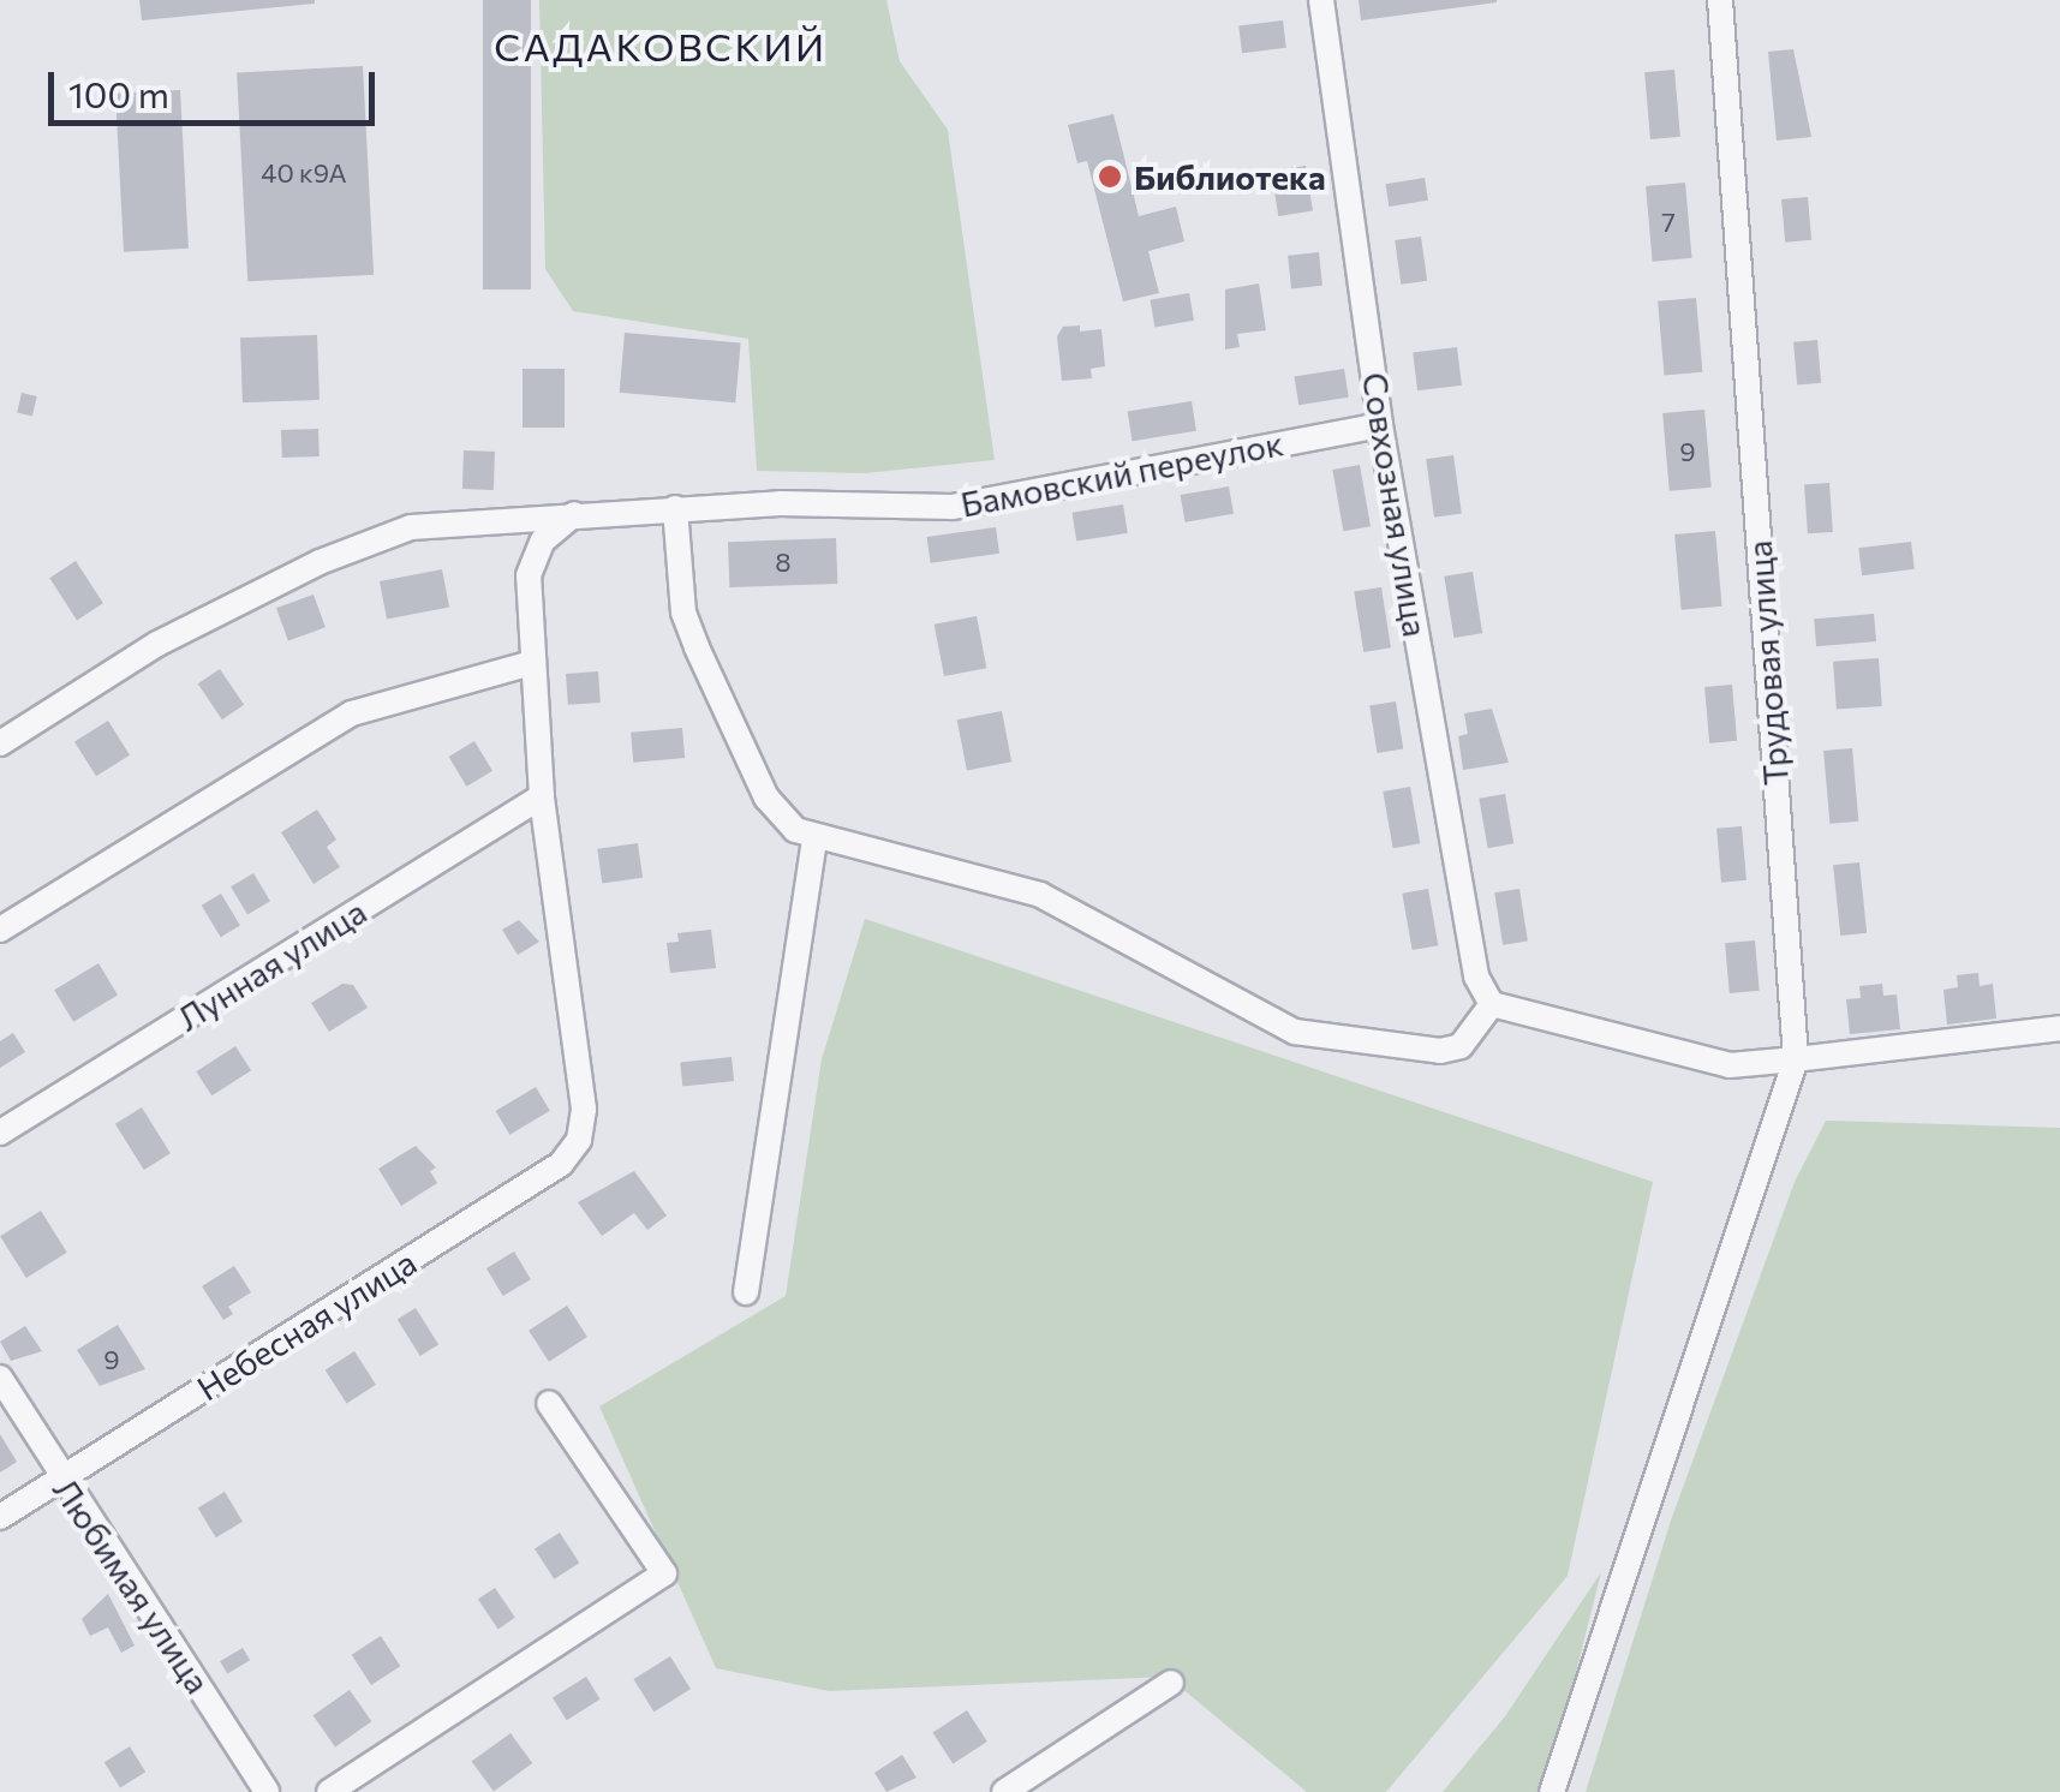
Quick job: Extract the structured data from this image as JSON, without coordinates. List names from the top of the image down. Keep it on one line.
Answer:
{"streets":{"street":["Бамовский переулок","Совхозная улица","Трудовая улица","Лунная улица","Небесная улица","Любимая улица"]},"crossings":[["Бамовский переулок","Совхозная улица"],["Лунная улица","Небесная улица"],["Небесная улица","Любимая улица"]],"districts":["САДАКОВСКИЙ"],"places":["Библиотека"],"house_numbers":["40 к9А","7","9","8","9"],"scale_bar":"100 m"}
